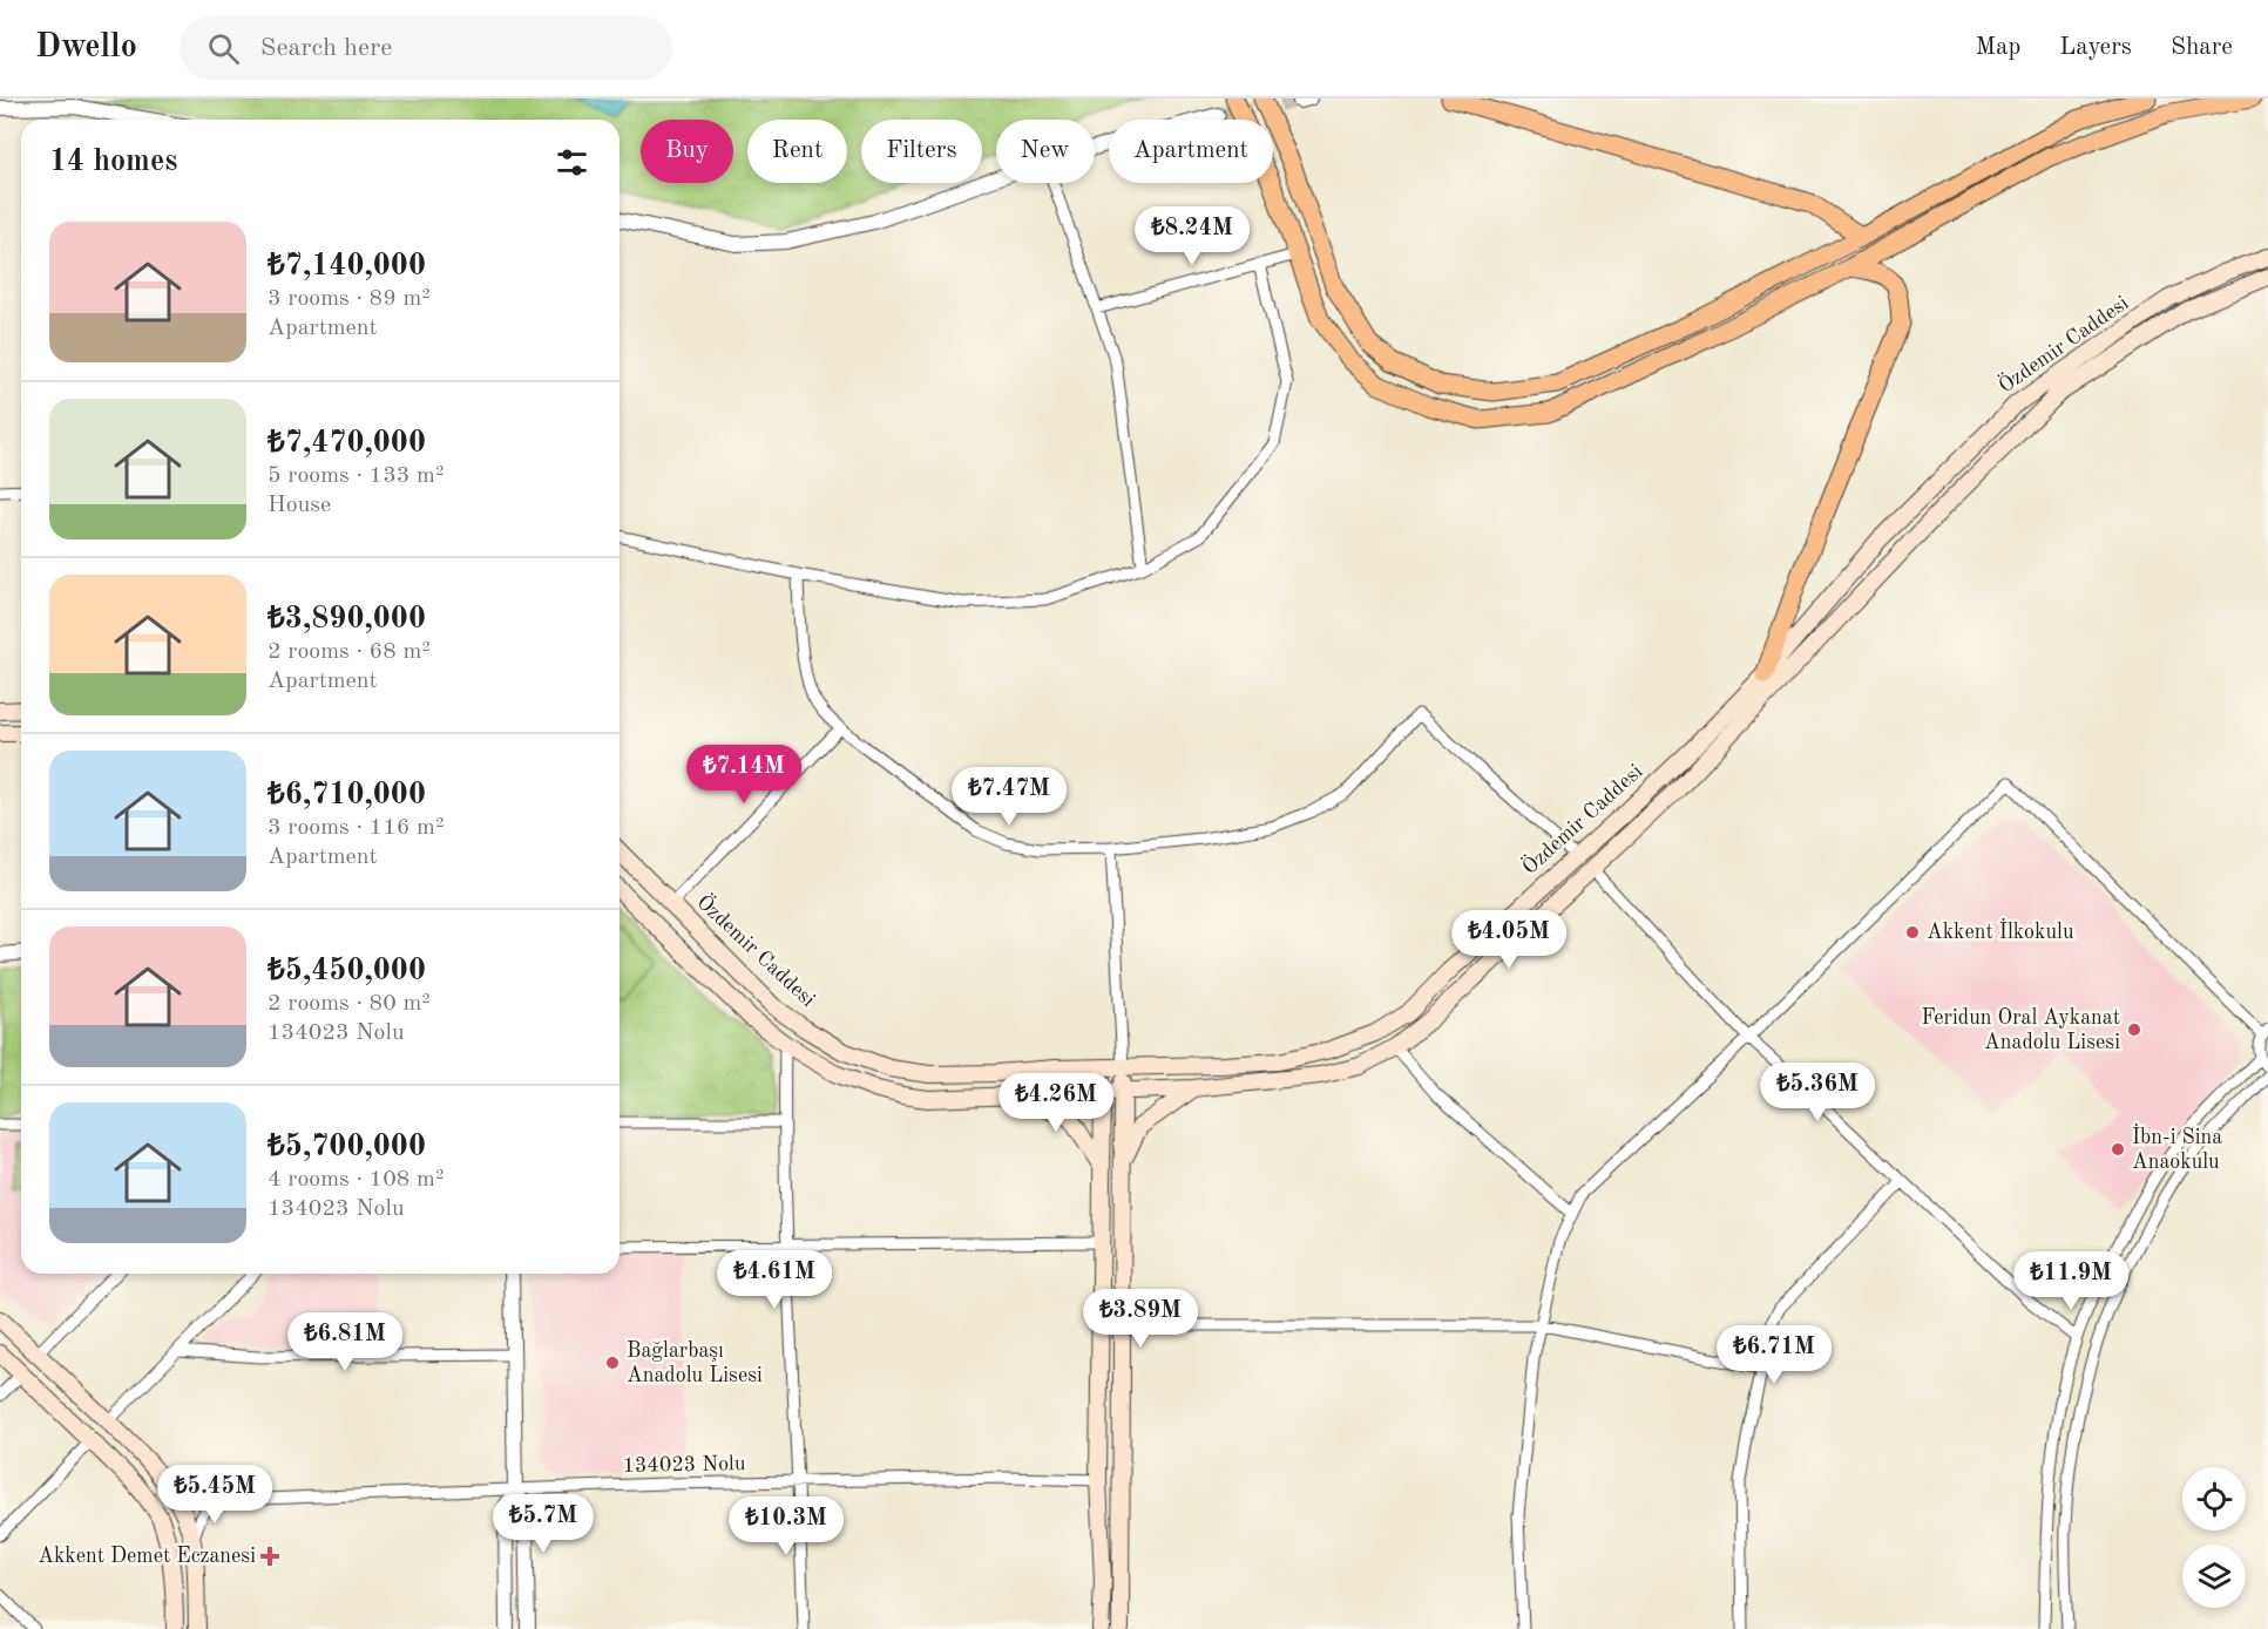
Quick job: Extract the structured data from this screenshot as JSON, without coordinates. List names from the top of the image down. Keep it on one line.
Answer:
{"streets":{"main road":["Özdemir Caddesi"],"street":["134023 Nolu"]},"places":{"other":["Akkent İlkokulu","Feridun Oral Aykanat Anadolu Lisesi","İbn-i Sina Anaokulu","Bağlarbaşı Anadolu Lisesi"],"health":["Akkent Demet Eczanesi"]},"page":{"header":"Dwello","search":"Search here","nav":["Map","Layers","Share"],"chip":["Buy","Rent","Filters","New","Apartment"],"heading":"14 homes","list":[{"name":"₺7,140,000","note":"3 rooms · 89 m² · Apartment"},{"name":"₺7,470,000","note":"5 rooms · 133 m² · House"},{"name":"₺3,890,000","note":"2 rooms · 68 m² · Apartment"},{"name":"₺6,710,000","note":"3 rooms · 116 m² · Apartment"},{"name":"₺5,450,000","note":"2 rooms · 80 m² · 134023 Nolu"},{"name":"₺5,700,000","note":"4 rooms · 108 m² · 134023 Nolu"}],"price":["₺8.24M","₺7.14M","₺7.47M","₺4.05M","₺5.36M","₺4.26M","₺4.61M","₺11.9M","₺3.89M","₺6.81M","₺6.71M","₺5.45M","₺5.7M","₺10.3M"]}}
